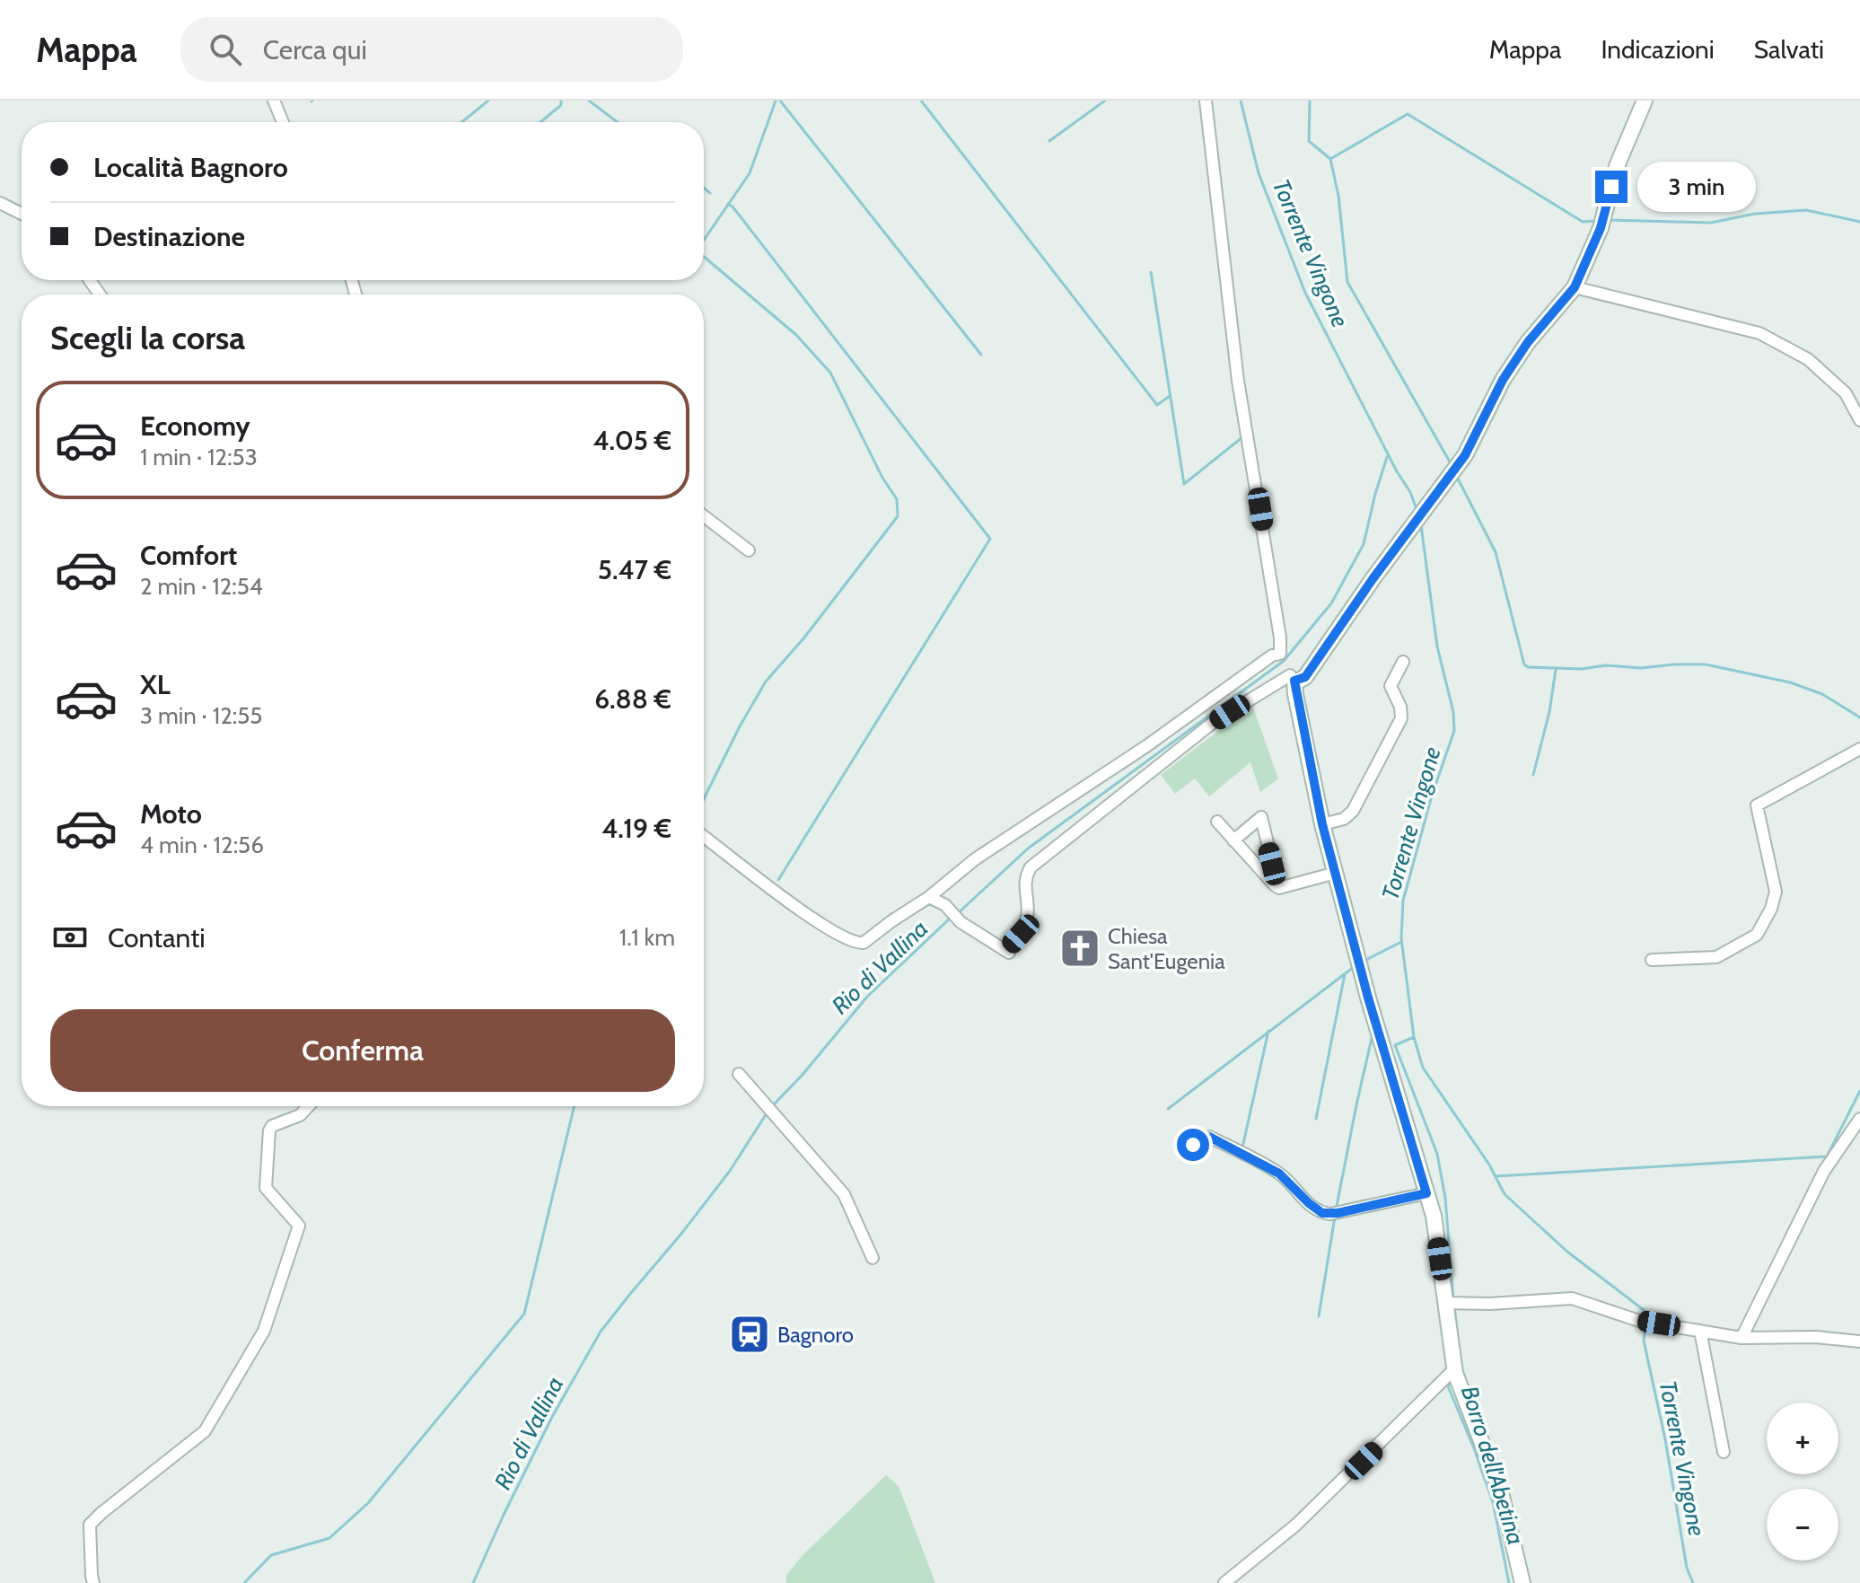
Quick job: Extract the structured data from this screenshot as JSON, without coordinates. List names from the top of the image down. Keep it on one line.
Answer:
{"water":["Torrente Vingone","Rio di Vallina","Borro dell'Abetina"],"places":{"church":["Chiesa Sant'Eugenia"],"station":["Bagnoro"]},"page":{"header":"Mappa","search":"Cerca qui","nav":["Mappa","Indicazioni","Salvati"],"banner":["Località Bagnoro","Destinazione"],"bubble":"3 min","heading":"Scegli la corsa","list":[{"name":"Economy","note":"1 min · 12:53","value":"4.05 €"},{"name":"Comfort","note":"2 min · 12:54","value":"5.47 €"},{"name":"XL","note":"3 min · 12:55","value":"6.88 €"},{"name":"Moto","note":"4 min · 12:56","value":"4.19 €"}],"pay":["Contanti","1.1 km"],"buttons":"Conferma","map_buttons":["+","−"]}}
